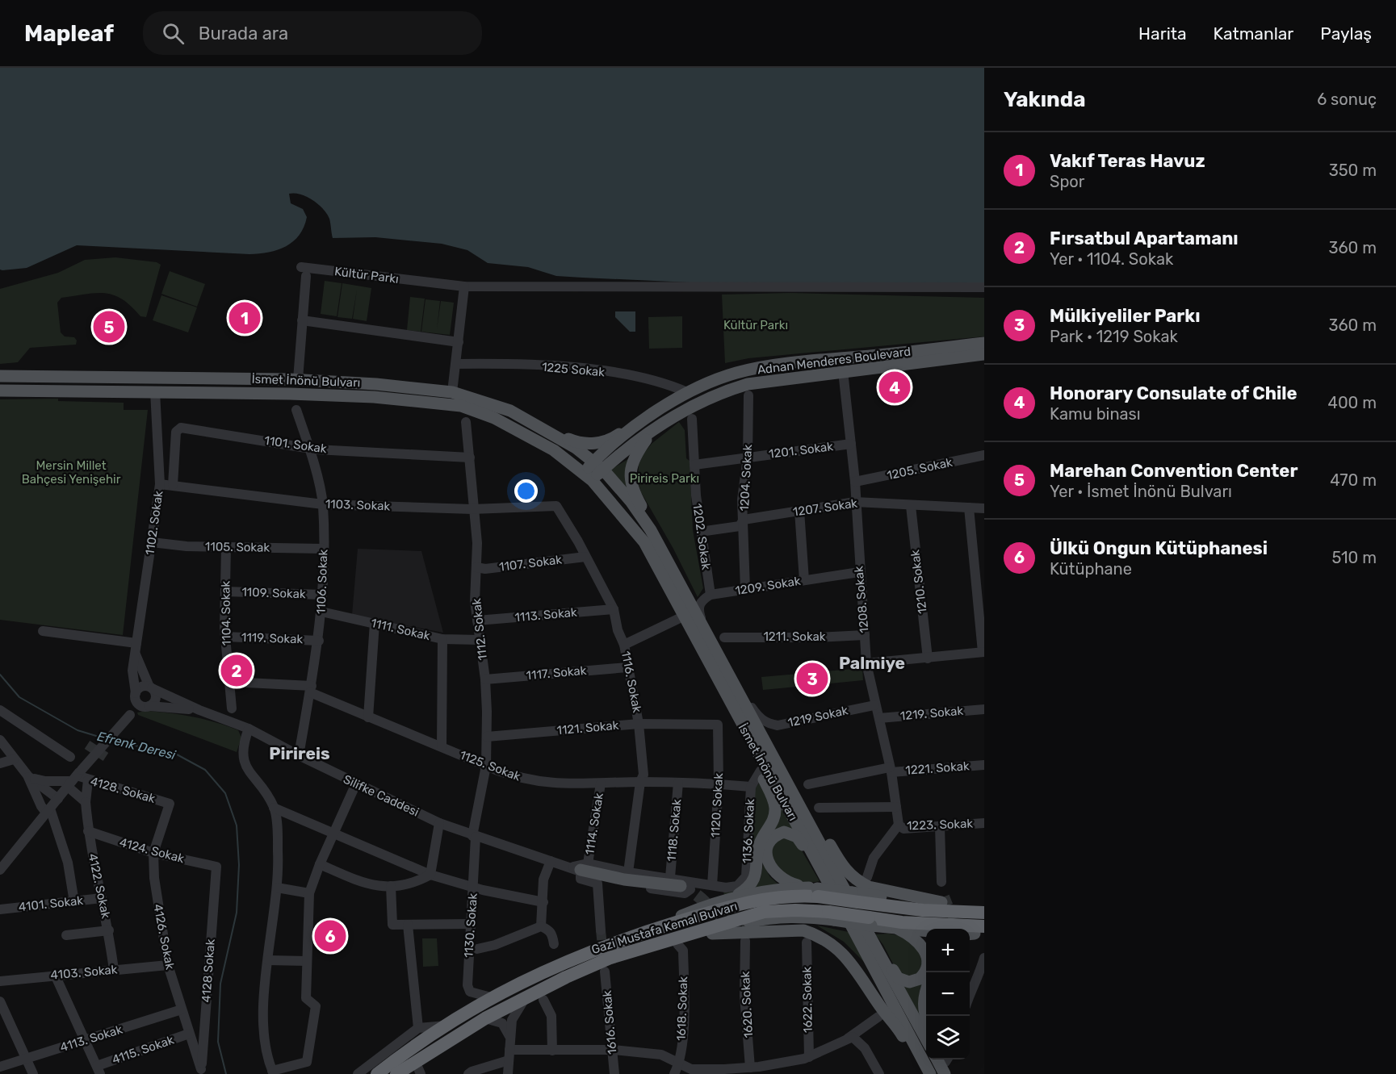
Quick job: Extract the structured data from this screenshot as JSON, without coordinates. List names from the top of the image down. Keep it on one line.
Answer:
{"streets":{"highway":["Gazi Mustafa Kemal Bulvarı"],"main road":["Adnan Menderes Boulevard","İsmet İnönü Bulvarı"],"street":["Kültür Parkı","1225 Sokak","1101. Sokak","1201. Sokak","1205. Sokak","1204. Sokak","1103. Sokak","1207. Sokak","1102. Sokak","1202. Sokak","1105. Sokak","1107. Sokak","1106. Sokak","1210. Sokak","1209. Sokak","1109. Sokak","1208. Sokak","1104. Sokak","1113. Sokak","1111. Sokak","1112. Sokak","1211. Sokak","1119. Sokak","1117. Sokak","1116. Sokak","1219. Sokak","1219 Sokak","1121. Sokak","1125. Sokak","1221. Sokak","4128. Sokak","Silifke Caddesi","1120. Sokak","1114. Sokak","1223. Sokak","1118. Sokak","1136. Sokak","4124. Sokak","4122. Sokak","4101. Sokak","1130. Sokak","4126. Sokak","4128 Sokak","4103. Sokak","1622. Sokak","1620. Sokak","1618. Sokak","1616. Sokak","4113. Sokak","4115. Sokak"]},"crossings":[["Adnan Menderes Boulevard","1225 Sokak"],["Adnan Menderes Boulevard","İsmet İnönü Bulvarı"],["Adnan Menderes Boulevard","1208. Sokak"],["İsmet İnönü Bulvarı","1102. Sokak"],["İsmet İnönü Bulvarı","1219 Sokak"],["1101. Sokak","1103. Sokak"],["1101. Sokak","1106. Sokak"],["1101. Sokak","1112. Sokak"],["1201. Sokak","1204. Sokak"],["1201. Sokak","1202. Sokak"],["1201. Sokak","1208. Sokak"],["1205. Sokak","1208. Sokak"],["1204. Sokak","1207. Sokak"],["1204. Sokak","1209. Sokak"],["1103. Sokak","1102. Sokak"],["1103. Sokak","1106. Sokak"],["1103. Sokak","1112. Sokak"],["1103. Sokak","1116. Sokak"],["1207. Sokak","1202. Sokak"],["1207. Sokak","1210. Sokak"],["1207. Sokak","1208. Sokak"],["1102. Sokak","1105. Sokak"],["1202. Sokak","1209. Sokak"],["1105. Sokak","1106. Sokak"],["1105. Sokak","1104. Sokak"],["1107. Sokak","1112. Sokak"],["1107. Sokak","1116. Sokak"],["1106. Sokak","1109. Sokak"],["1106. Sokak","1111. Sokak"],["1106. Sokak","1119. Sokak"],["1106. Sokak","1125. Sokak"],["1106. Sokak","Silifke Caddesi"],["1209. Sokak","1208. Sokak"],["1109. Sokak","1104. Sokak"],["1208. Sokak","1211. Sokak"],["1208. Sokak","1219. Sokak"],["1208. Sokak","1219 Sokak"],["1208. Sokak","1221. Sokak"],["1208. Sokak","1223. Sokak"],["1104. Sokak","1119. Sokak"],["1104. Sokak","1125. Sokak"],["1113. Sokak","1112. Sokak"],["1113. Sokak","1116. Sokak"],["1111. Sokak","1112. Sokak"],["1112. Sokak","1117. Sokak"],["1112. Sokak","1121. Sokak"],["1112. Sokak","1125. Sokak"],["1112. Sokak","Silifke Caddesi"],["1112. Sokak","1130. Sokak"],["1117. Sokak","1116. Sokak"],["1116. Sokak","1121. Sokak"],["1116. Sokak","1125. Sokak"],["1116. Sokak","Silifke Caddesi"],["1121. Sokak","1120. Sokak"],["1125. Sokak","1120. Sokak"],["1125. Sokak","1114. Sokak"],["1125. Sokak","1118. Sokak"],["1125. Sokak","1136. Sokak"],["4128. Sokak","4122. Sokak"],["4128. Sokak","4126. Sokak"],["Silifke Caddesi","1120. Sokak"],["Silifke Caddesi","1114. Sokak"],["Silifke Caddesi","1118. Sokak"],["Silifke Caddesi","1136. Sokak"],["Silifke Caddesi","1130. Sokak"],["4124. Sokak","4122. Sokak"],["4124. Sokak","4126. Sokak"],["4124. Sokak","4128 Sokak"],["4122. Sokak","4101. Sokak"],["4122. Sokak","4103. Sokak"],["1130. Sokak","Gazi Mustafa Kemal Bulvarı"],["4126. Sokak","4128 Sokak"],["4126. Sokak","4103. Sokak"],["4126. Sokak","4113. Sokak"],["4126. Sokak","4115. Sokak"]],"districts":["Palmiye","Pirireis"],"water":["Efrenk Deresi"],"parks":["Kültür Parkı","Mersin Millet Bahçesi Yenişehir","Pirireis Parkı"],"page":{"header":"Mapleaf","search":"Burada ara","nav":["Harita","Katmanlar","Paylaş"],"heading":["Yakında","6 sonuç"],"list":[{"mark":"1","name":"Vakıf Teras Havuz","note":"Spor","value":"350 m"},{"mark":"2","name":"Fırsatbul Apartamanı","note":"Yer · 1104. Sokak","value":"360 m"},{"mark":"3","name":"Mülkiyeliler Parkı","note":"Park · 1219 Sokak","value":"360 m"},{"mark":"4","name":"Honorary Consulate of Chile","note":"Kamu binası","value":"400 m"},{"mark":"5","name":"Marehan Convention Center","note":"Yer · İsmet İnönü Bulvarı","value":"470 m"},{"mark":"6","name":"Ülkü Ongun Kütüphanesi","note":"Kütüphane","value":"510 m"}],"pins":["1","5","4","2","3","6"],"map_buttons":["+","−"]}}
